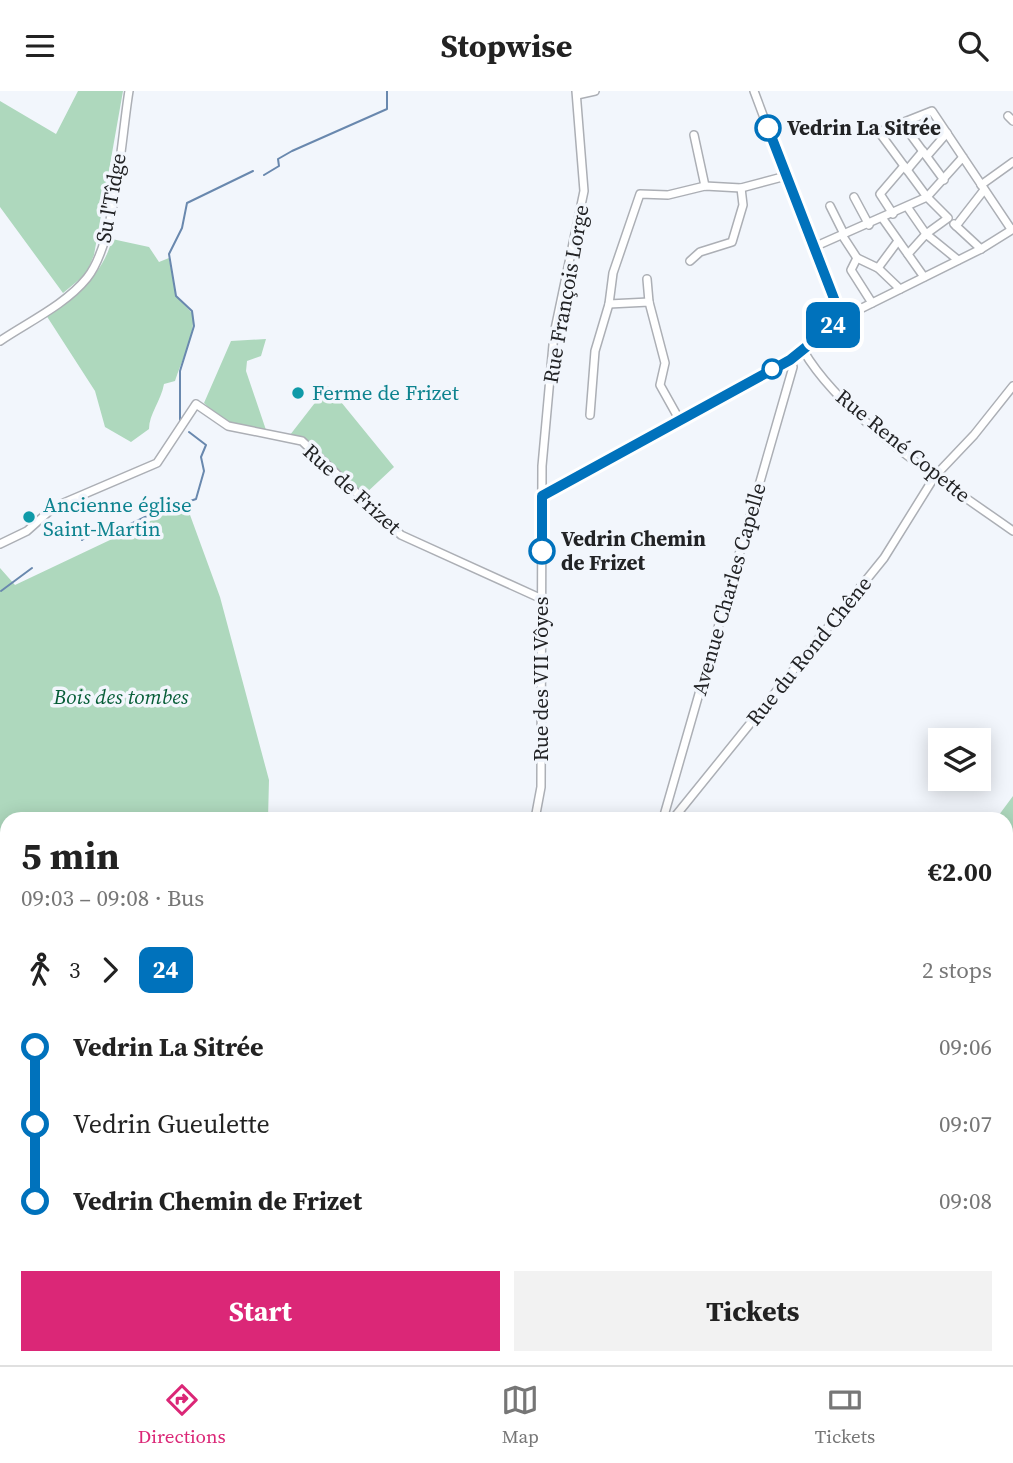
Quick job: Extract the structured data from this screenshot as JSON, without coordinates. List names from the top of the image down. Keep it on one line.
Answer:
{"streets":{"street":["Su l'Tîdge","Rue François Lorge","Rue René Copette","Rue de Frizet","Avenue Charles Capelle","Rue du Rond Chêne","Rue des VII Vôyes"]},"crossings":[["Rue François Lorge","Rue des VII Vôyes"],["Rue René Copette","Rue du Rond Chêne"],["Rue de Frizet","Rue des VII Vôyes"]],"parks":["Bois des tombes"],"places":["Vedrin La Sitrée","Ferme de Frizet","Ancienne église Saint-Martin","Vedrin Chemin de Frizet"],"lines":["bus line 24"],"page":{"header":"Stopwise","on_map":"24","heading":["5 min","09:03 – 09:08 · Bus","€2.00"],"legs":["3","24","2 stops"],"list":[{"name":"Vedrin La Sitrée","value":"09:06"},{"name":"Vedrin Gueulette","value":"09:07"},{"name":"Vedrin Chemin de Frizet","value":"09:08"}],"buttons":["Start","Tickets"],"tabs":["Directions","Map","Tickets"]}}
